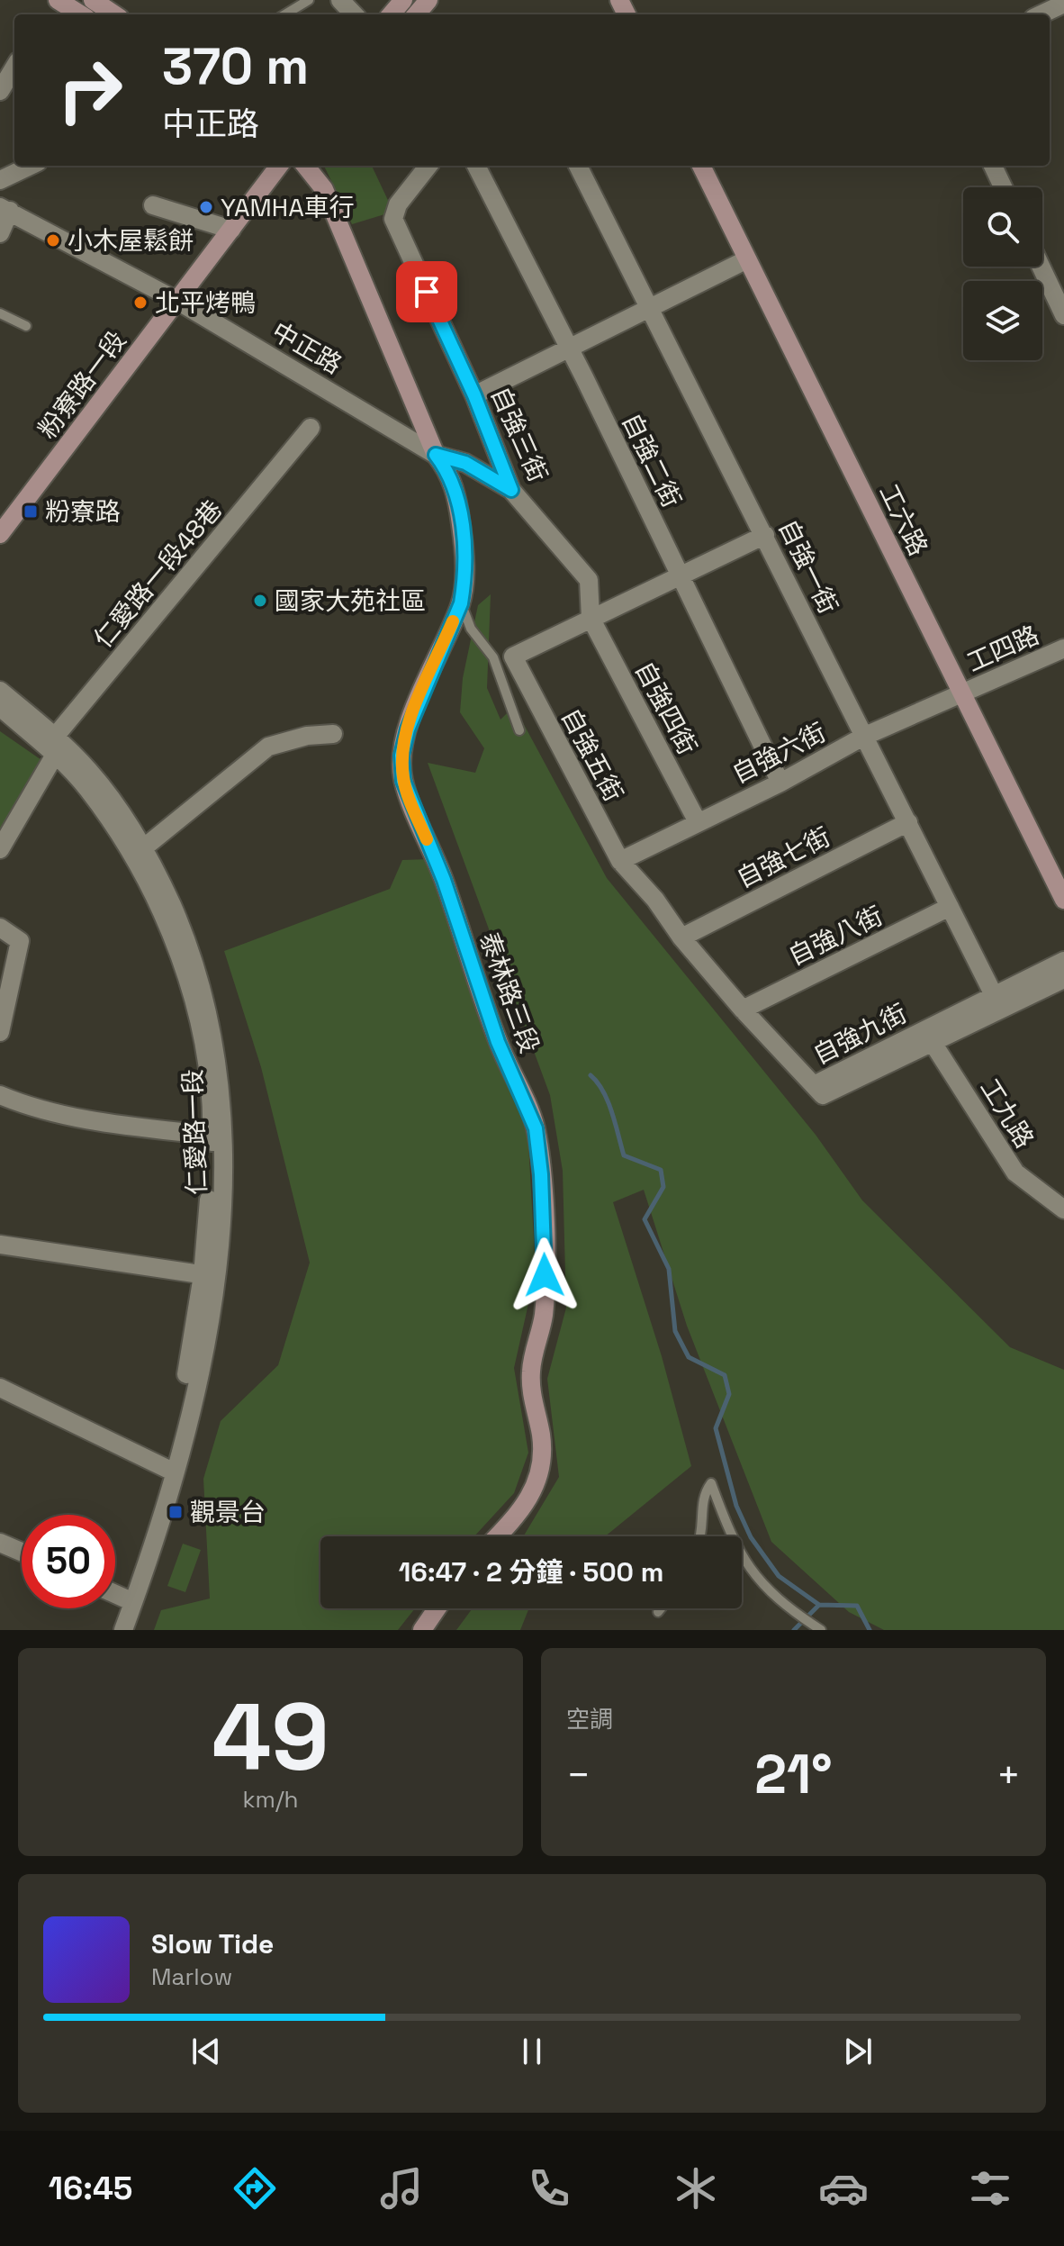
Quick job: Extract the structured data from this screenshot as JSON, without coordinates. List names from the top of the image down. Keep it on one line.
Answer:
{"streets":{"main road":["粉寮路一段","工六路","泰林路三段"],"street":["中正路","自強三街","自強二街","自強一街","仁愛路一段48巷","工四路","自強四街","自強六街","自強五街","自強七街","自強八街","自強九街","工九路","仁愛路一段"]},"crossings":[["中正路","粉寮路一段"],["中正路","自強三街"],["中正路","泰林路三段"],["自強三街","自強四街"],["自強三街","自強五街"],["自強二街","自強六街"],["自強二街","自強五街"],["工六路","工四路"],["工六路","自強六街"],["自強一街","自強六街"],["自強一街","自強五街"],["自強一街","自強七街"],["自強一街","自強八街"],["自強一街","自強九街"],["仁愛路一段48巷","仁愛路一段"],["工四路","自強六街"],["自強四街","自強六街"],["自強四街","自強五街"],["自強六街","自強五街"],["自強五街","自強七街"],["自強五街","自強八街"],["自強五街","自強九街"],["自強九街","工九路"]],"places":{"other":["YAMHA車行","小木屋鬆餅","北平烤鴨","國家大苑社區"],"transit":["粉寮路","觀景台"]},"page":{"turn":["370 m","中正路"],"limit":"50","trip":"16:47 · 2 分鐘 · 500 m","tile":[["49","km/h"],"空調"],"heat":["−","21°","+"],"song":["Slow Tide","Marlow"],"tabs":"16:45"}}
